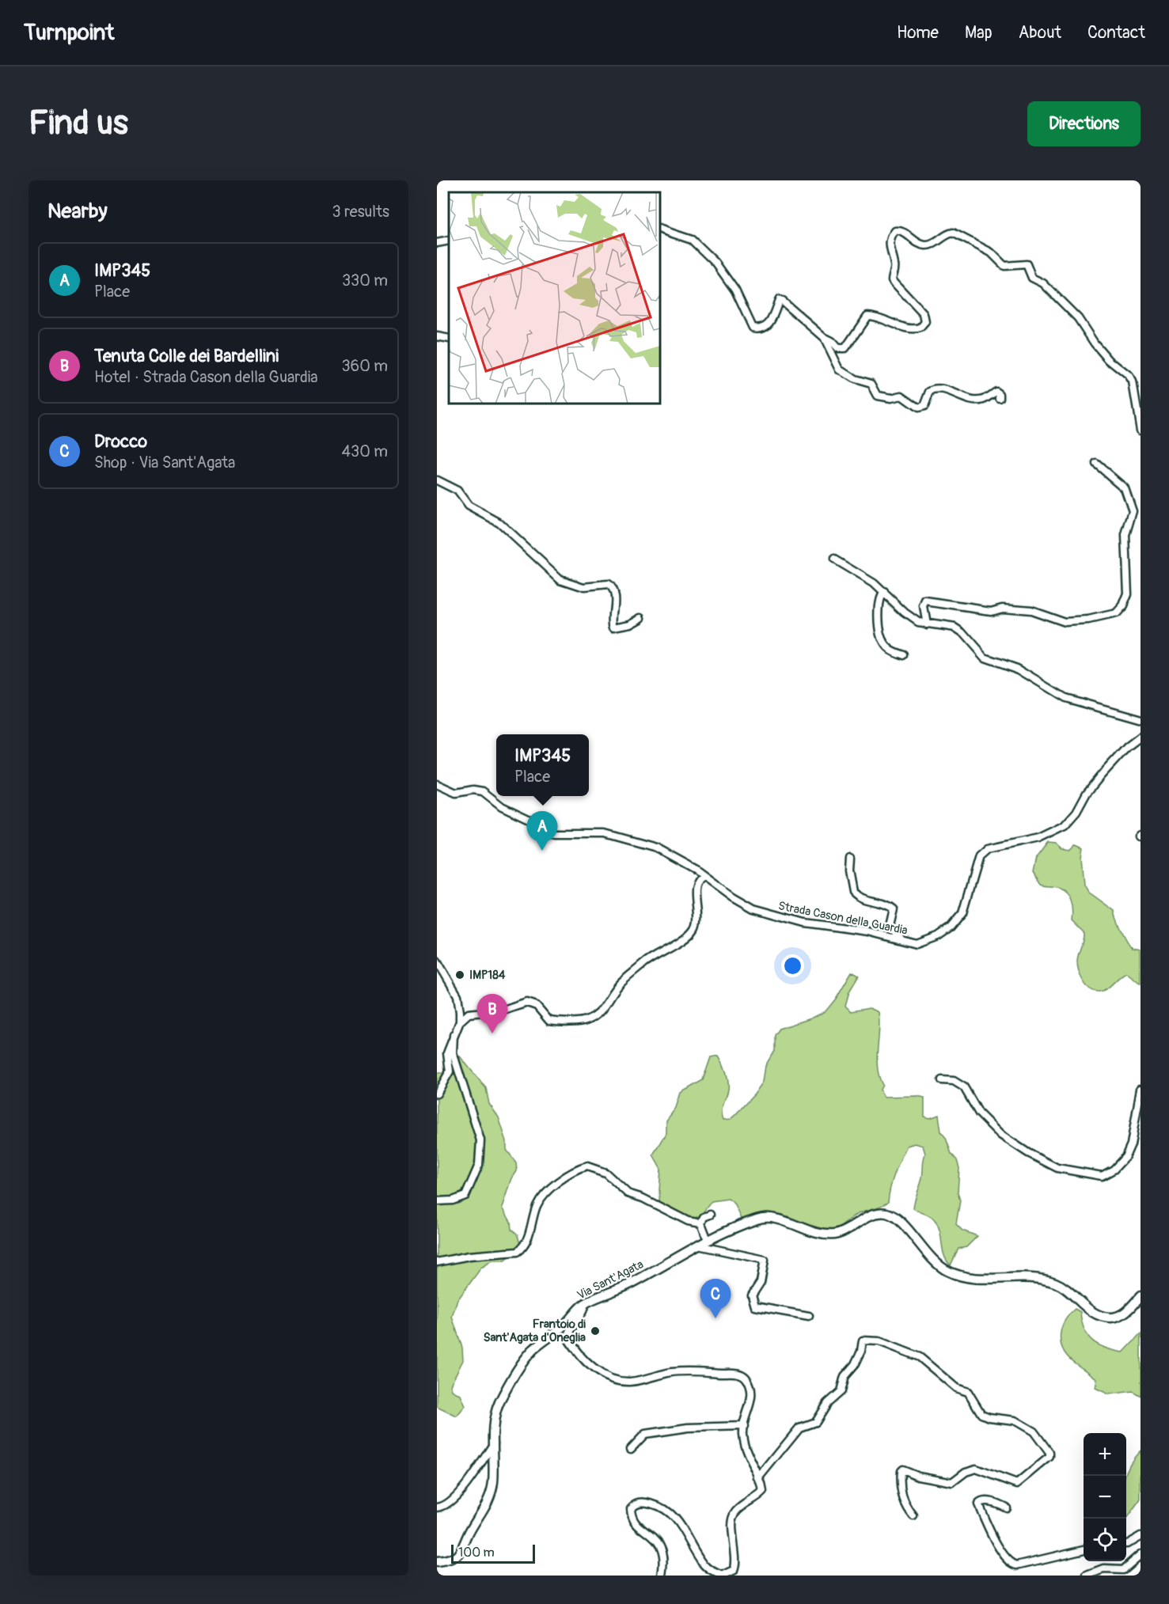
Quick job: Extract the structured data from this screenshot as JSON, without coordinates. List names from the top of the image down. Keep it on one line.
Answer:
{"streets":{"street":["Strada Cason della Guardia","Via Sant'Agata"]},"places":["IMP184","Frantoio di Sant'Agata d'Oneglia"],"scale_bar":"100 m","page":{"header":"Turnpoint","nav":["Home","Map","About","Contact"],"buttons":"Directions","title":"Find us","heading":["Nearby","3 results"],"list":[{"mark":"A","name":"IMP345","note":"Place","value":"330 m"},{"mark":"B","name":"Tenuta Colle dei Bardellini","note":"Hotel · Strada Cason della Guardia","value":"360 m"},{"mark":"C","name":"Drocco","note":"Shop · Via Sant'Agata","value":"430 m"}],"popup":["IMP345","Place"],"pins":["A","B","C"],"map_buttons":["+","−"],"scale":"100 m"}}
